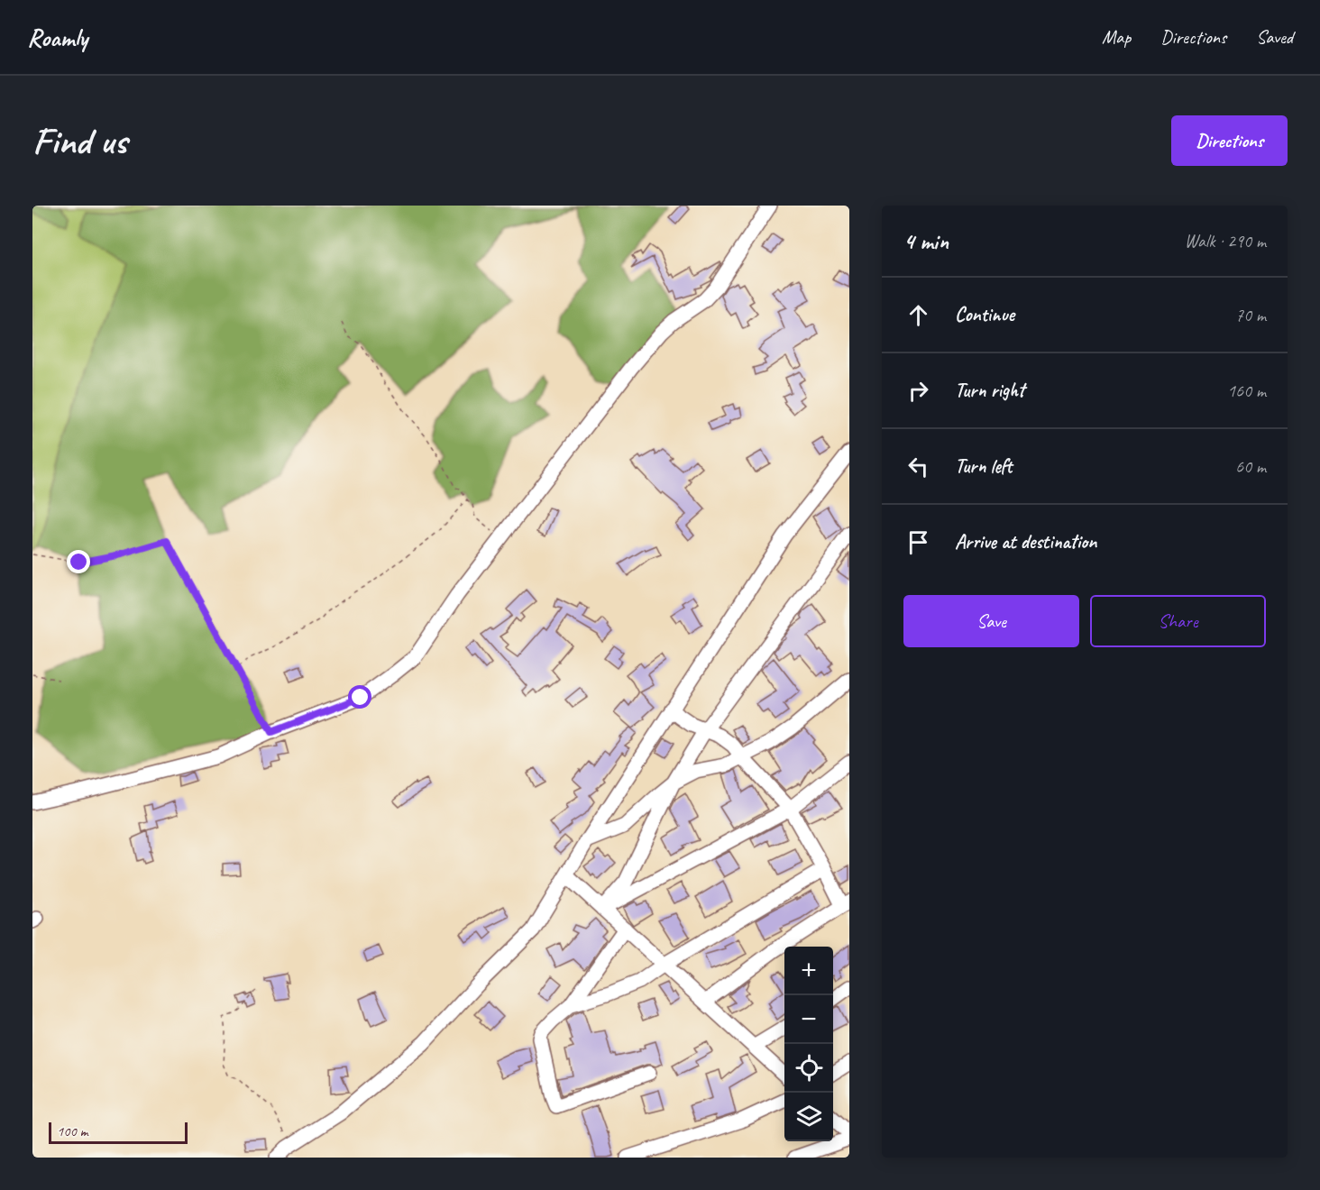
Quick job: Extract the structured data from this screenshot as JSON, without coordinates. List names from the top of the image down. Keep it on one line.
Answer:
{"scale_bar":"100 m","page":{"header":"Roamly","nav":["Map","Directions","Saved"],"buttons":["Directions",["Save","Share"]],"title":"Find us","heading":["4 min","Walk · 290 m"],"list":[["Continue","70 m"],["Turn right","160 m"],["Turn left","60 m"],"Arrive at destination"],"map_buttons":["+","−"],"scale":"100 m"}}
